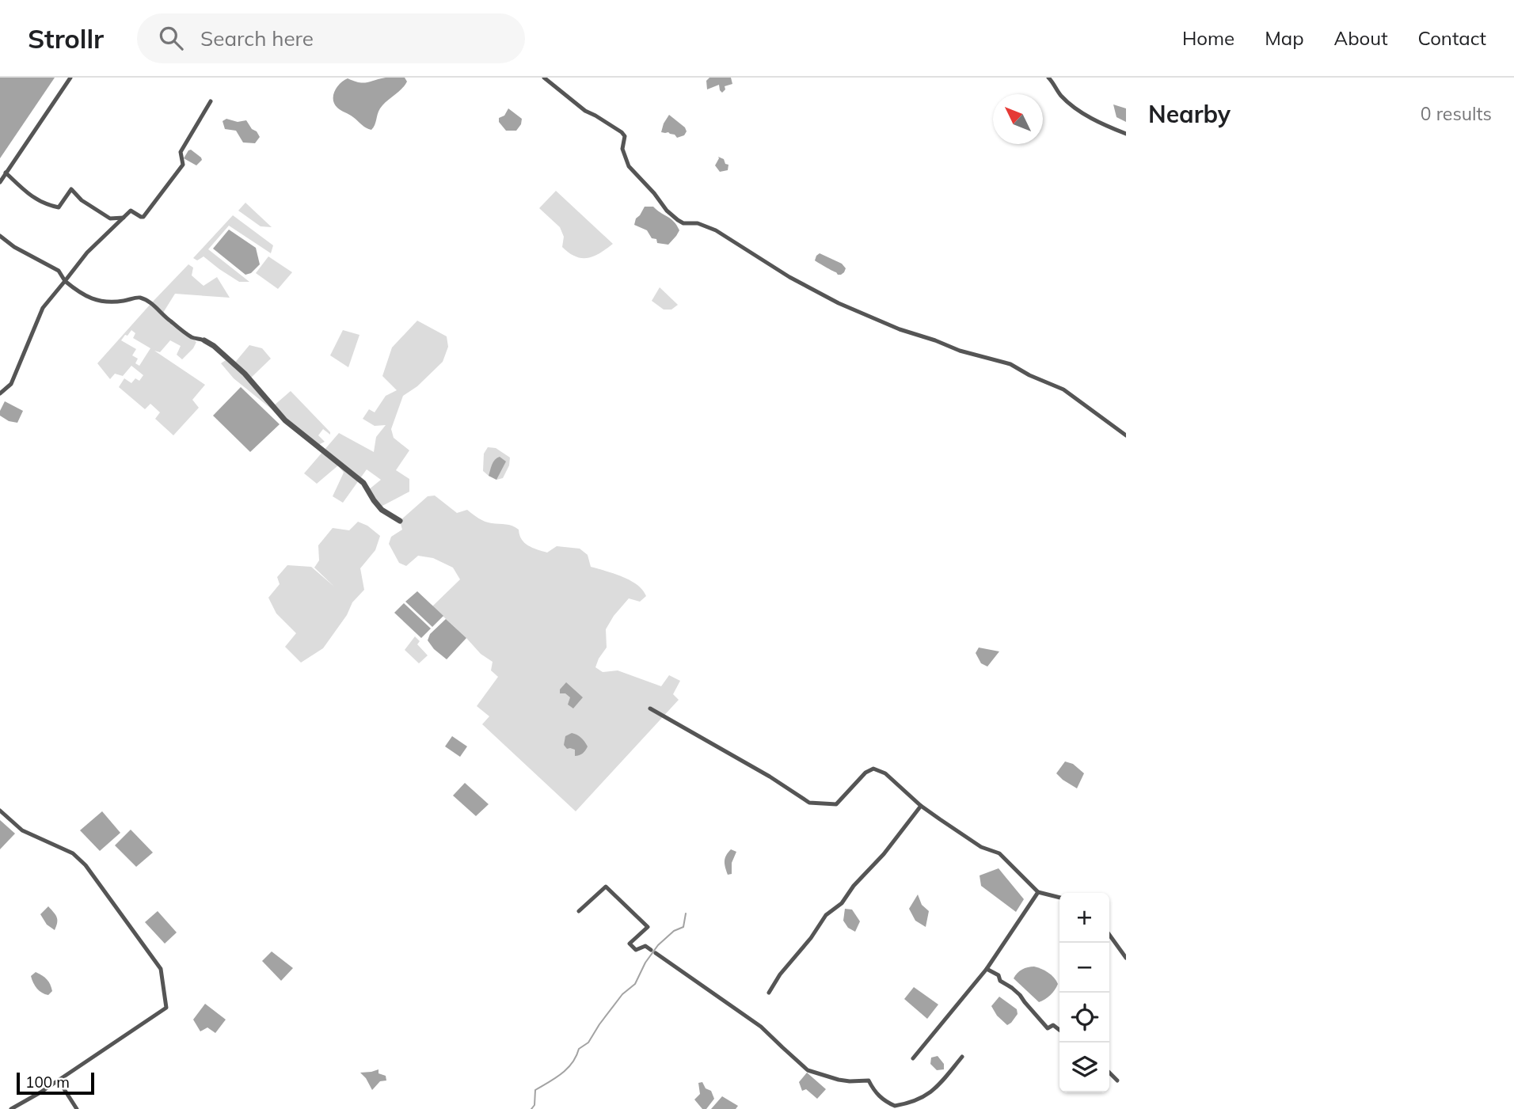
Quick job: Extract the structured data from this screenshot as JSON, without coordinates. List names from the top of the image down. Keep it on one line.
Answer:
{"scale_bar":"100 m","north":"top left","page":{"header":"Strollr","search":"Search here","nav":["Home","Map","About","Contact"],"heading":["Nearby","0 results"],"map_buttons":["+","−"],"scale":"100 m"}}
